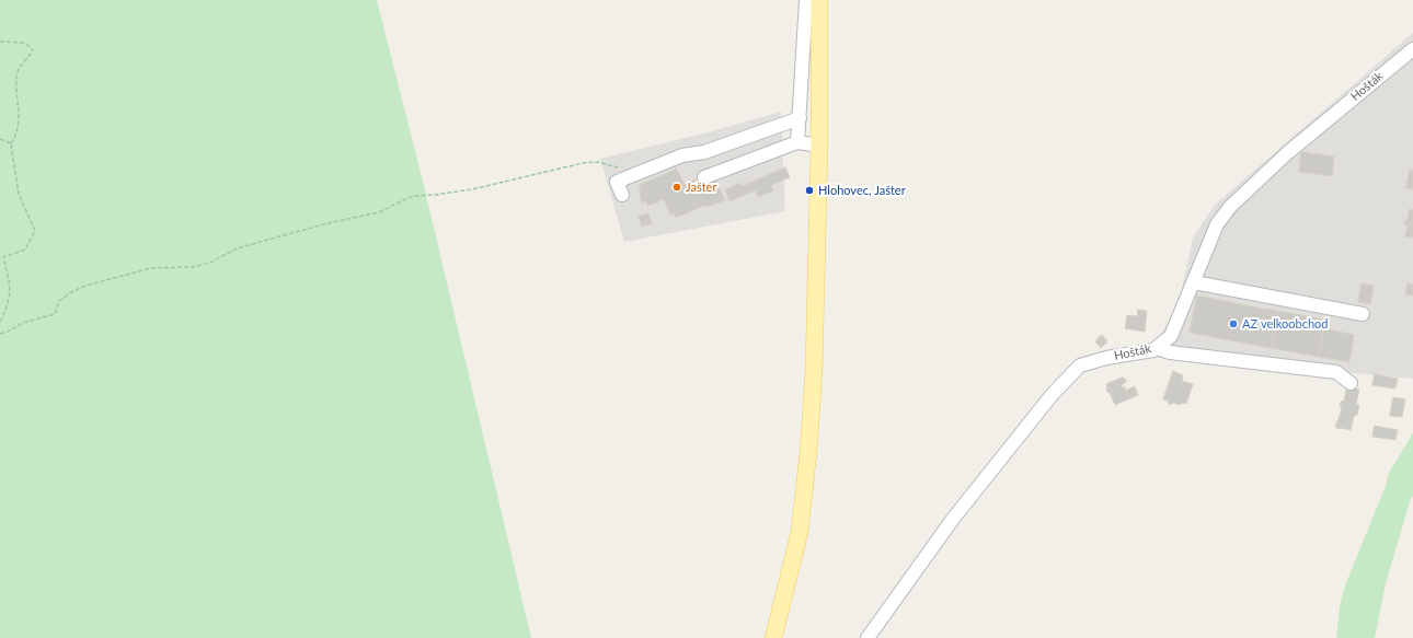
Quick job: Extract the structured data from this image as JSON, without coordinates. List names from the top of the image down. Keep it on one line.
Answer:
{"streets":{"lane":["Hošták"]},"places":["Jašter","Hlohovec, Jašter","AZ velkoobchod"]}
